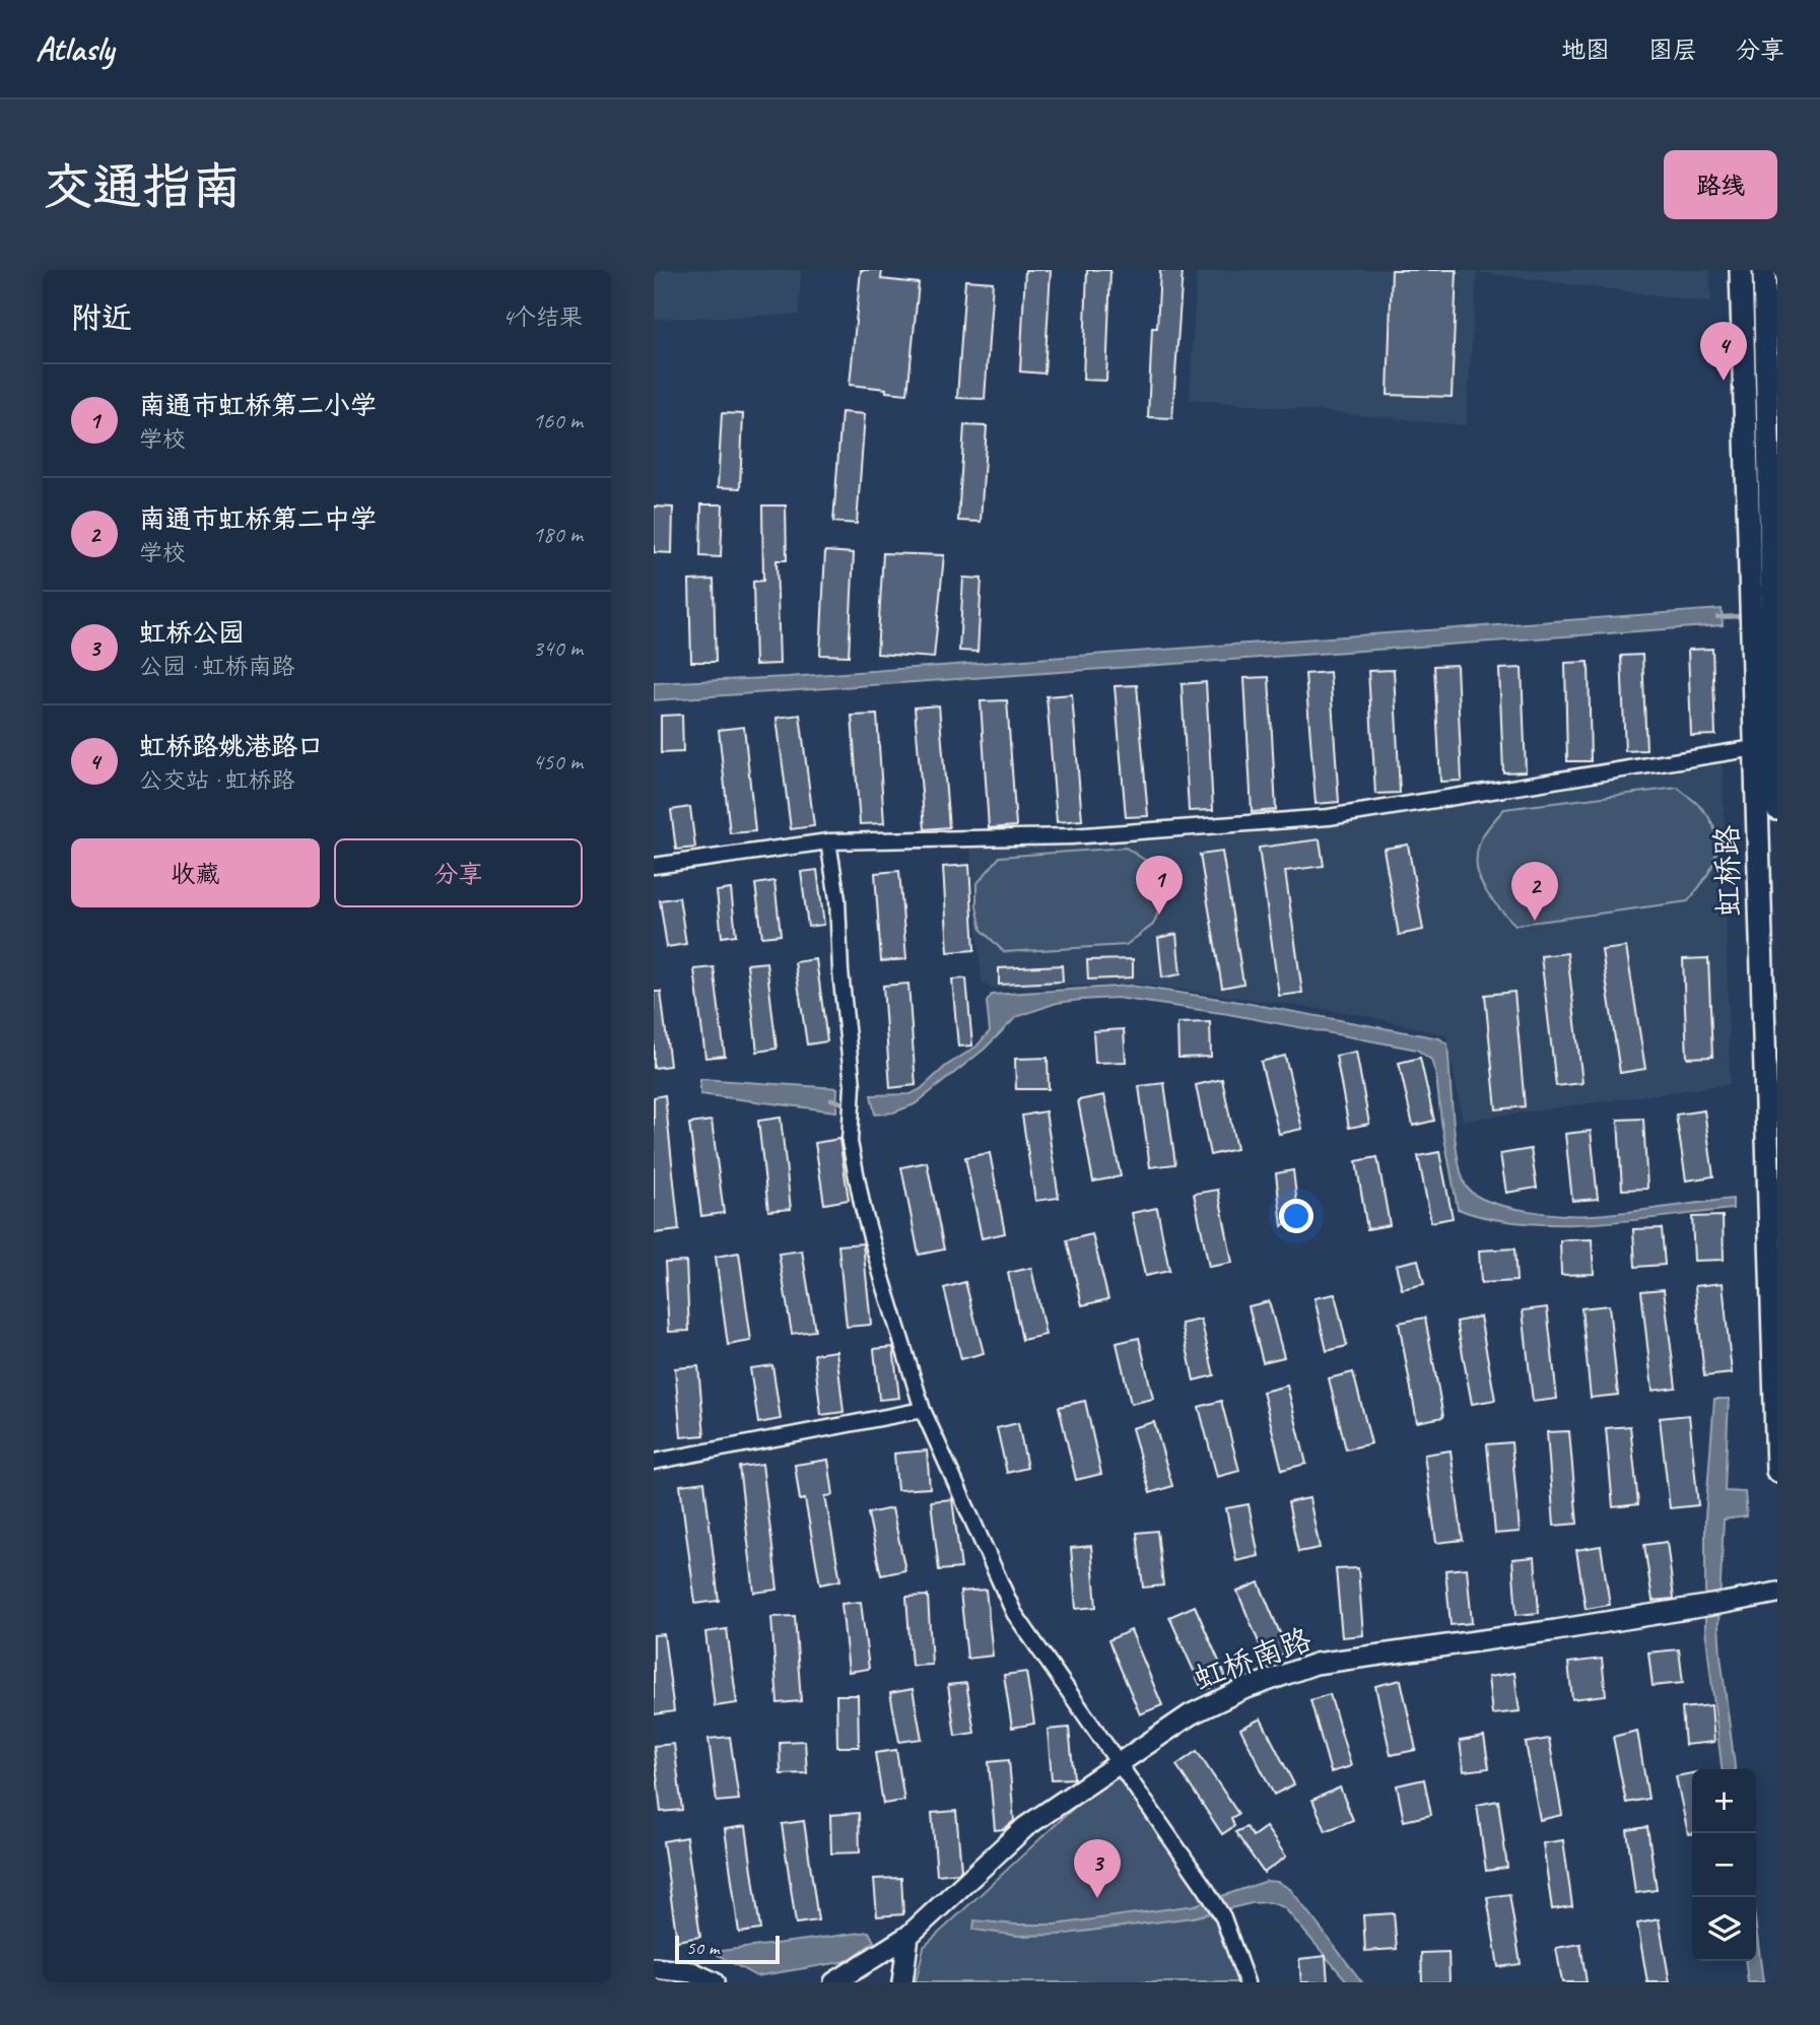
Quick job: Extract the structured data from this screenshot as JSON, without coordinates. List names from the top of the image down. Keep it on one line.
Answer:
{"streets":{"main road":["虹桥路"],"street":["虹桥南路"]},"scale_bar":"50 m","page":{"header":"Atlasly","nav":["地图","图层","分享"],"buttons":["路线",["收藏","分享"]],"title":"交通指南","heading":["附近","4个结果"],"pins":["4","1","2","3"],"list":[{"mark":"1","name":"南通市虹桥第二小学","note":"学校","value":"160 m"},{"mark":"2","name":"南通市虹桥第二中学","note":"学校","value":"180 m"},{"mark":"3","name":"虹桥公园","note":"公园 · 虹桥南路","value":"340 m"},{"mark":"4","name":"虹桥路姚港路口","note":"公交站 · 虹桥路","value":"450 m"}],"map_buttons":["+","−"],"scale":"50 m"}}
